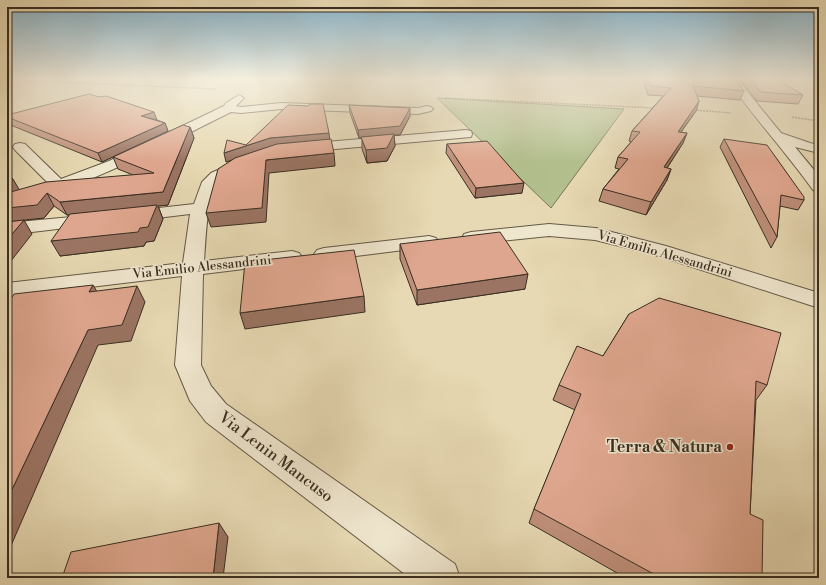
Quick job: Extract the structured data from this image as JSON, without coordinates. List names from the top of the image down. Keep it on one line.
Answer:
{"streets":{"street":["Via Emilio Alessandrini","Via Lenin Mancuso"]},"crossings":[["Via Emilio Alessandrini","Via Lenin Mancuso"]],"places":["Terra & Natura"]}
